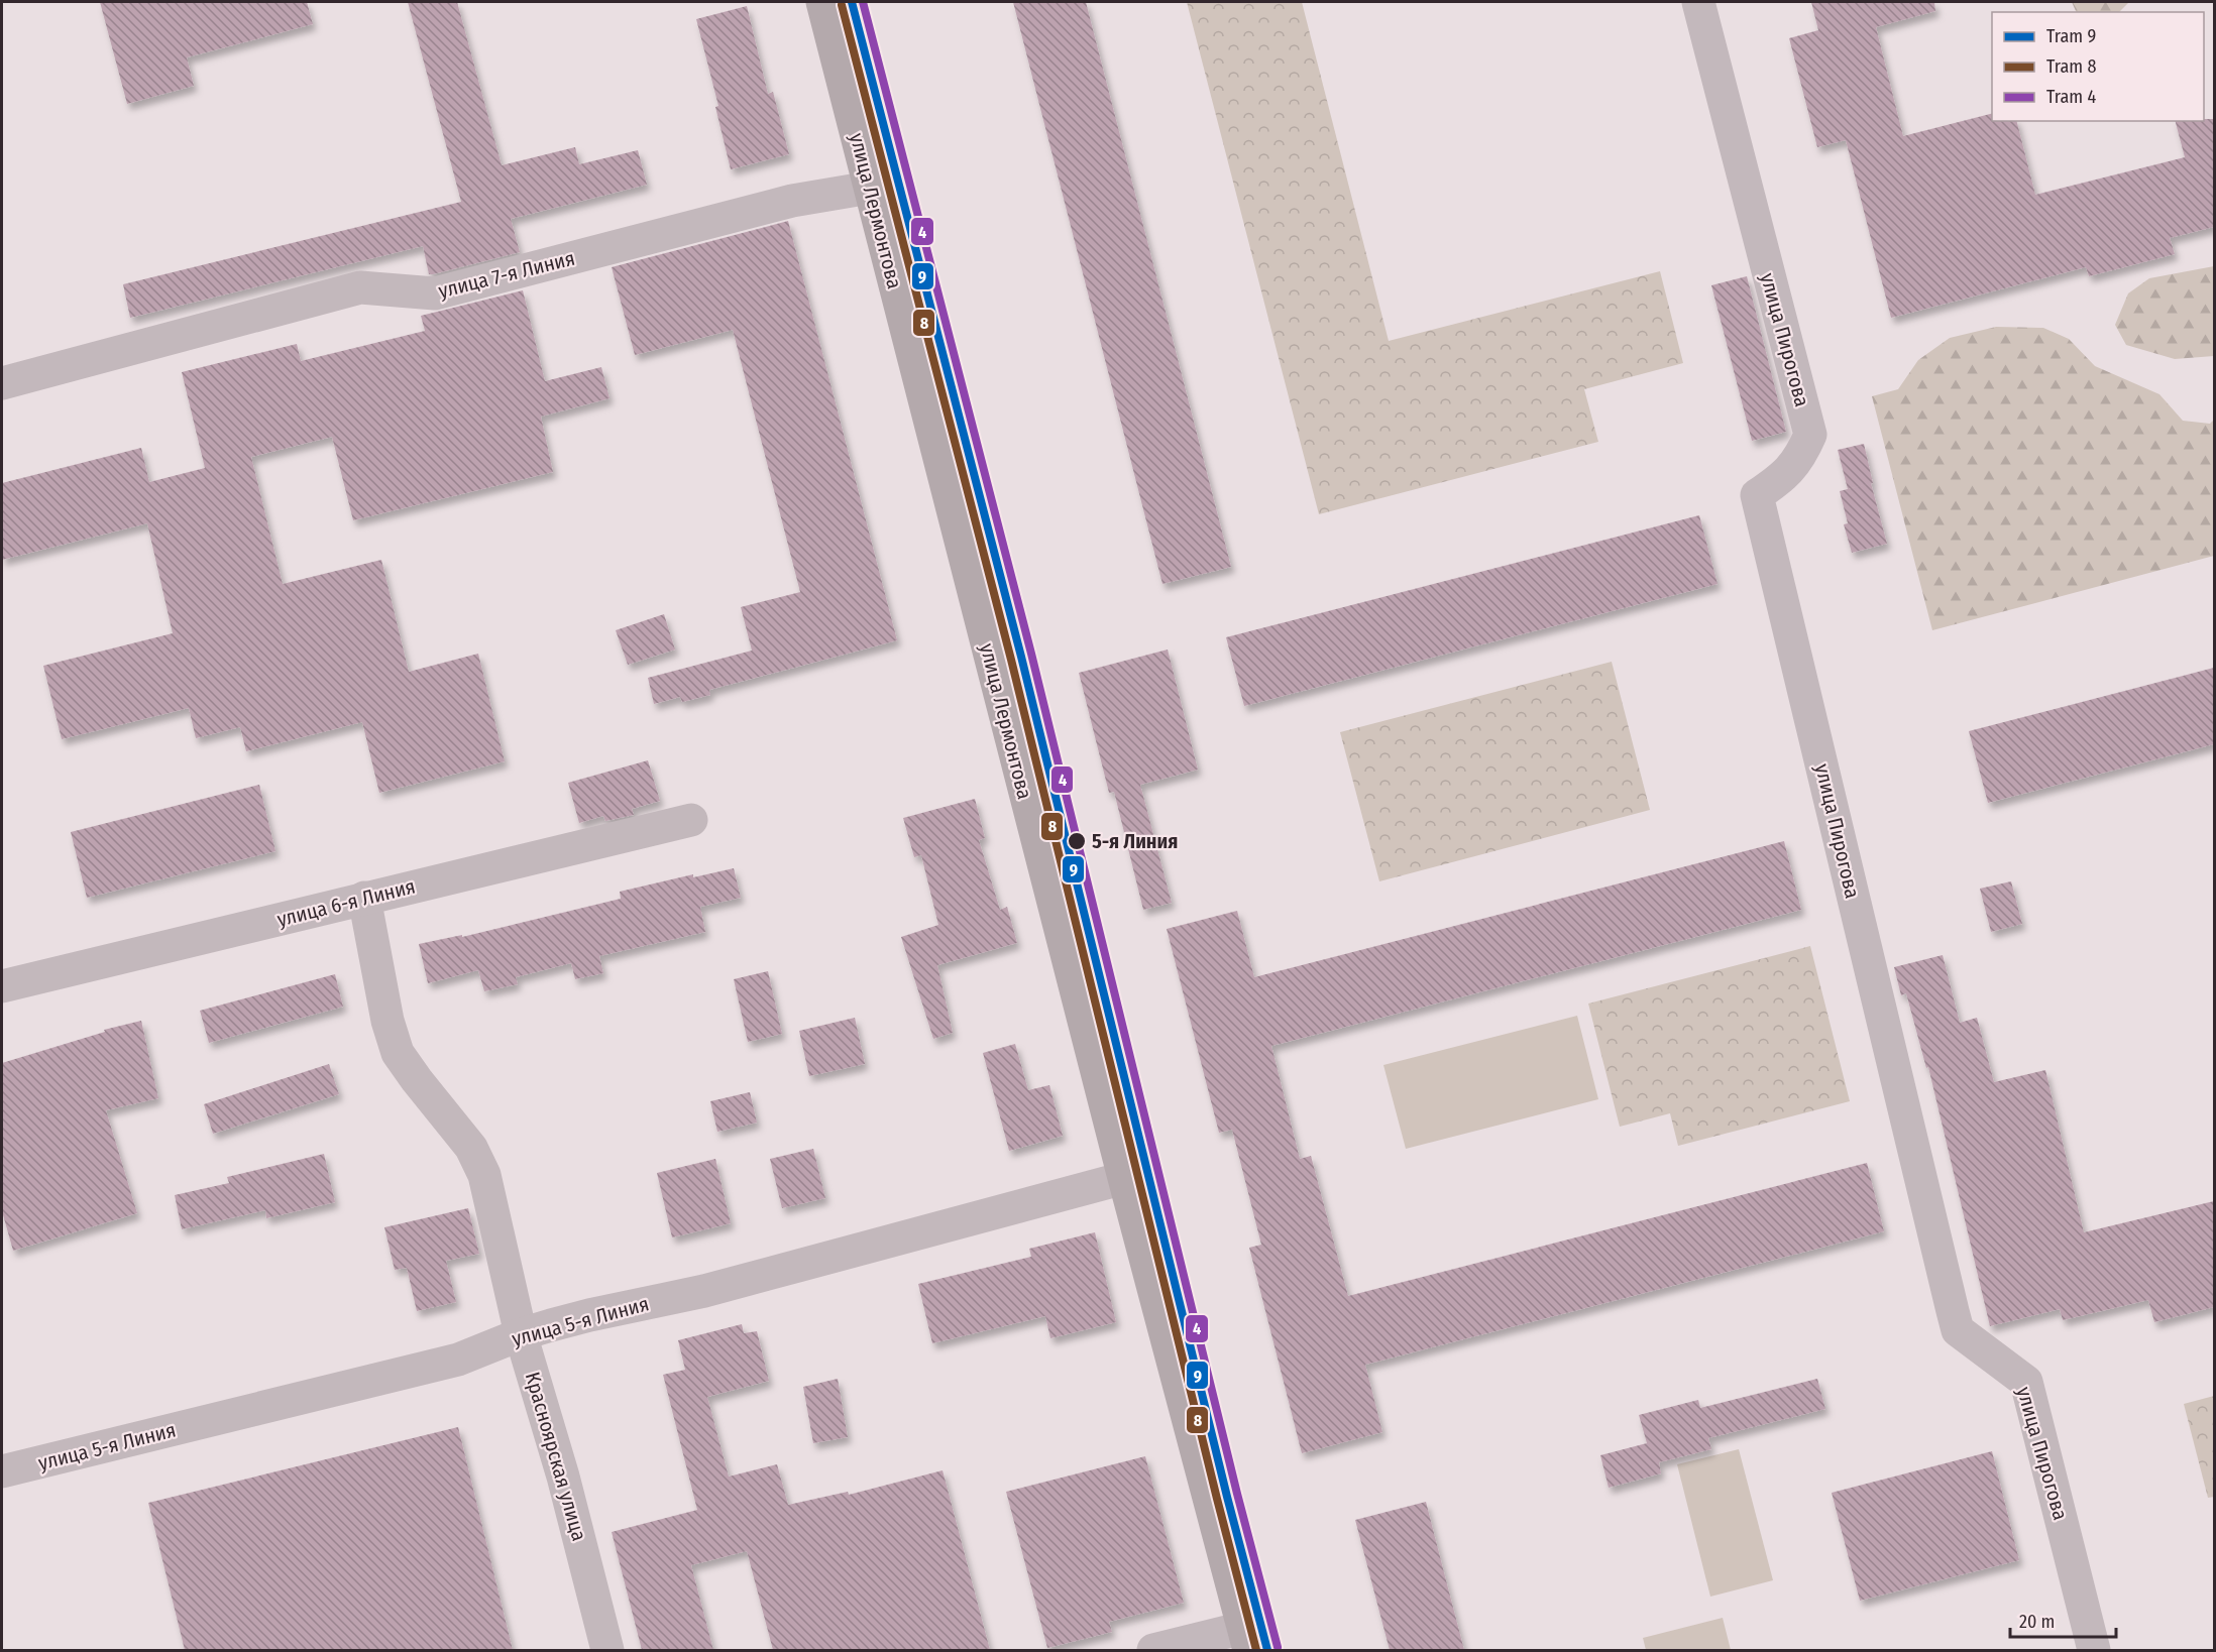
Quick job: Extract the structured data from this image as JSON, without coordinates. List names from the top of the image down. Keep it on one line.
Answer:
{"streets":{"main road":["улица Лермонтова"],"street":["улица 7-я Линия","улица Пирогова","улица 6-я Линия","улица 5-я Линия","Красноярская улица"]},"crossings":[["улица Лермонтова","улица 7-я Линия"],["улица Лермонтова","улица 5-я Линия"],["улица 6-я Линия","Красноярская улица"],["улица 5-я Линия","Красноярская улица"]],"places":["5-я Линия"],"lines":["tram line 9","tram line 4","tram line 8"],"legend":["Tram 9","Tram 8","Tram 4"],"scale_bar":"20 m"}
